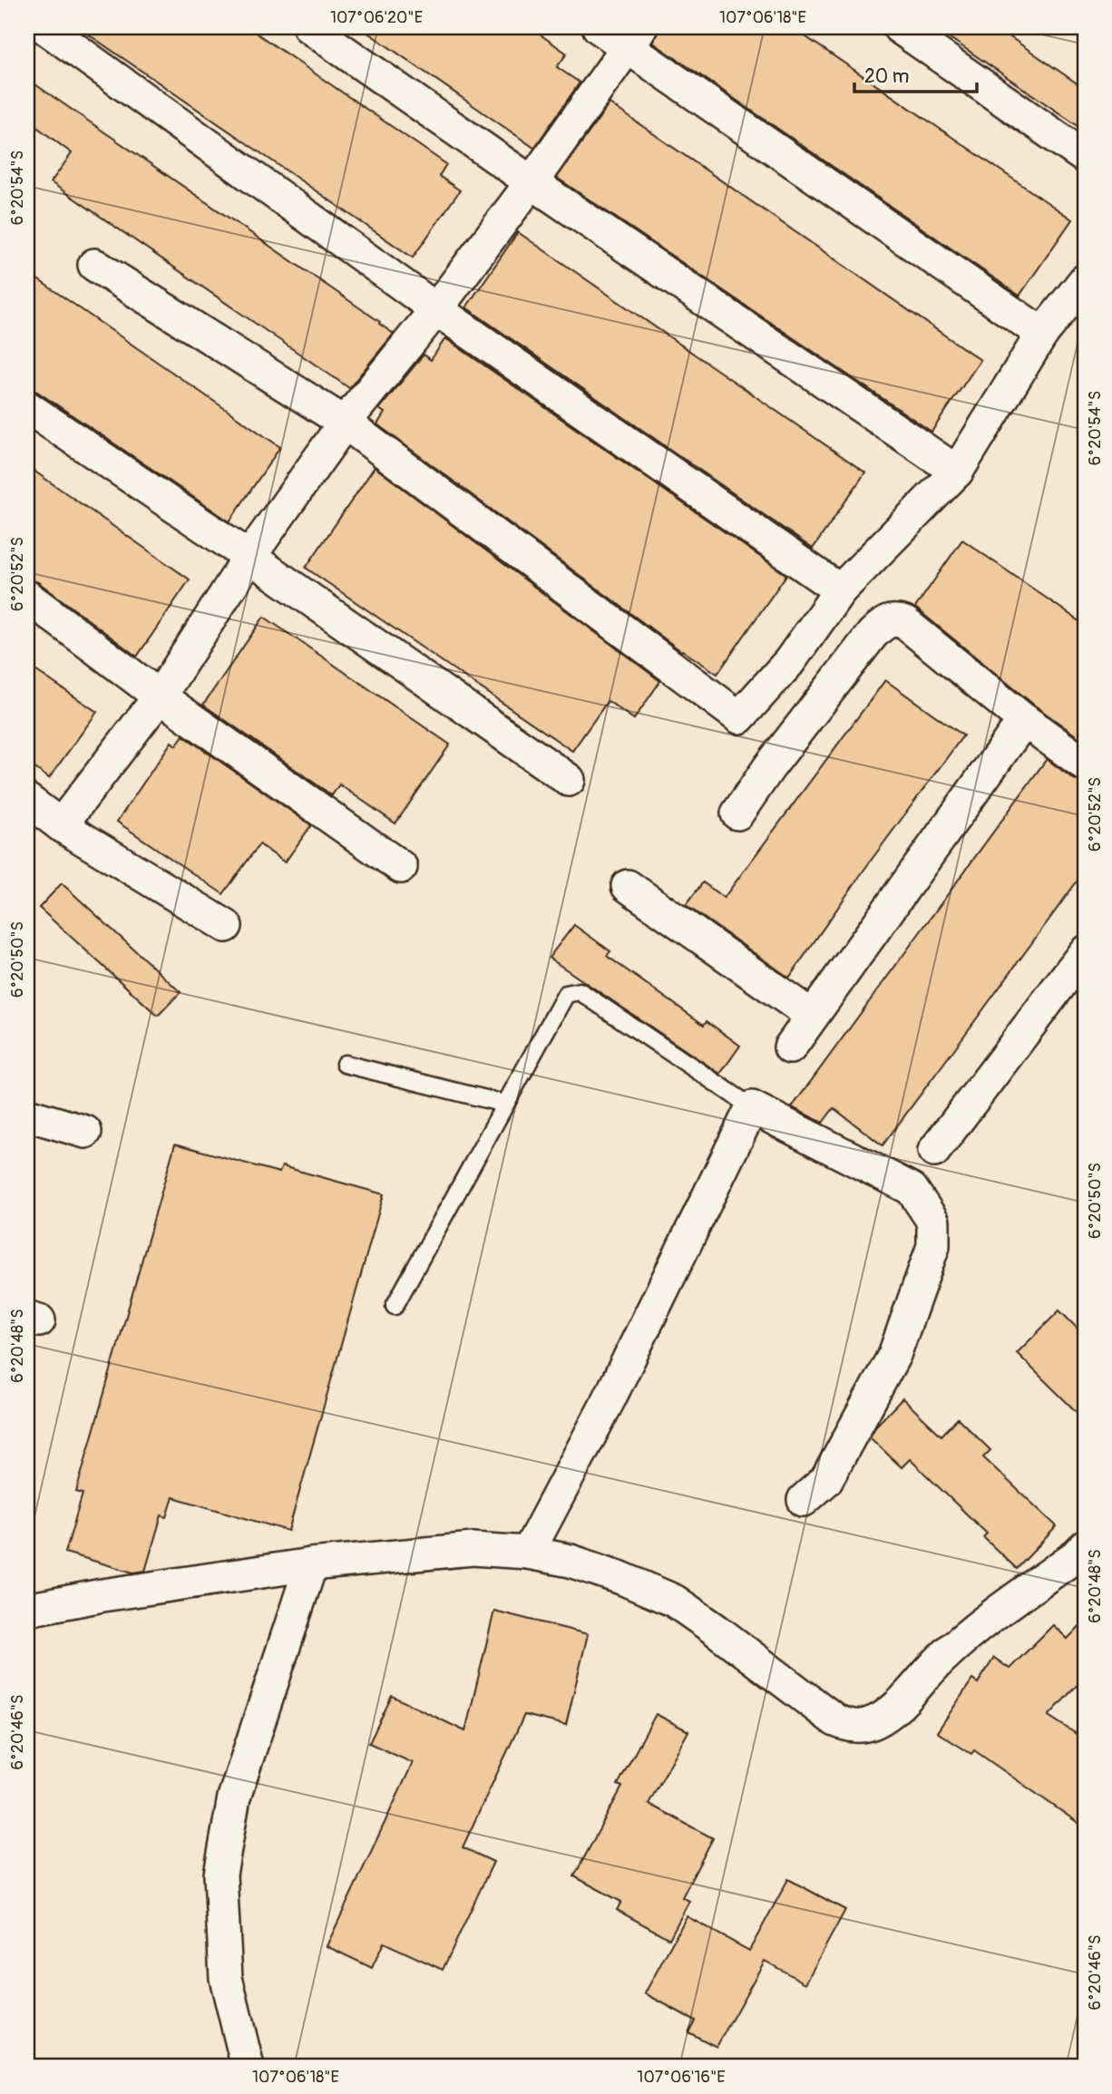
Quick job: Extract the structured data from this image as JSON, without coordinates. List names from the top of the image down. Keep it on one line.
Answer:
{"scale_bar":"20 m","coordinates":["107°06'20\"E","107°06'18\"E","6°20'54\"S","6°20'52\"S","6°20'50\"S","6°20'48\"S","6°20'46\"S","107°06'16\"E"]}
